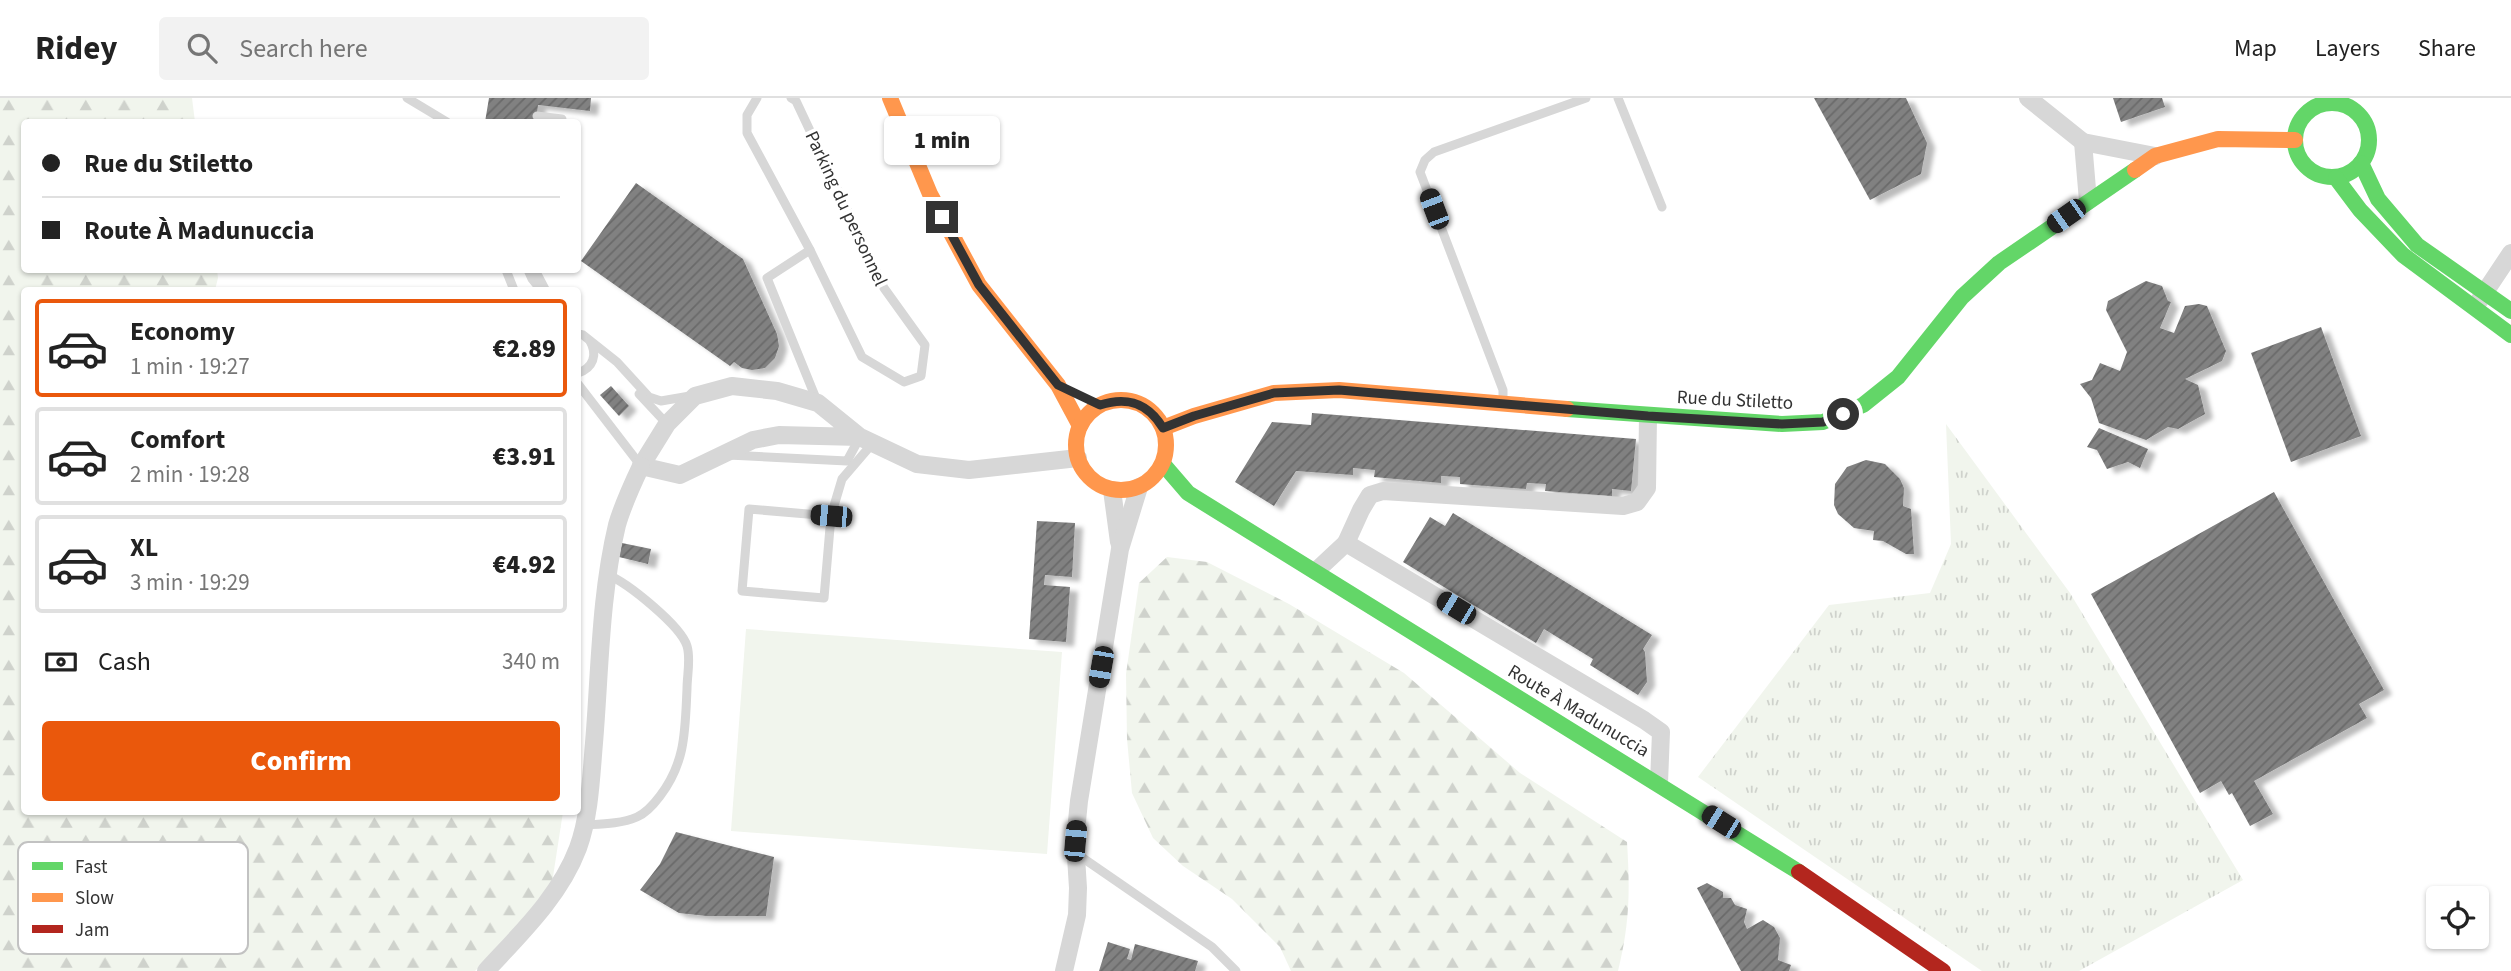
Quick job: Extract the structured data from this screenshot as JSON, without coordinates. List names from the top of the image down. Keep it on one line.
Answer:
{"streets":{"main road":["Rue du Stiletto","Route À Madunuccia"],"lane":["Parking du personnel"]},"legend":["Fast","Slow","Jam"],"page":{"header":"Ridey","search":"Search here","nav":["Map","Layers","Share"],"bubble":"1 min","banner":["Rue du Stiletto","Route À Madunuccia"],"list":[{"name":"Economy","note":"1 min · 19:27","value":"€2.89"},{"name":"Comfort","note":"2 min · 19:28","value":"€3.91"},{"name":"XL","note":"3 min · 19:29","value":"€4.92"}],"pay":["Cash","340 m"],"buttons":"Confirm"}}
